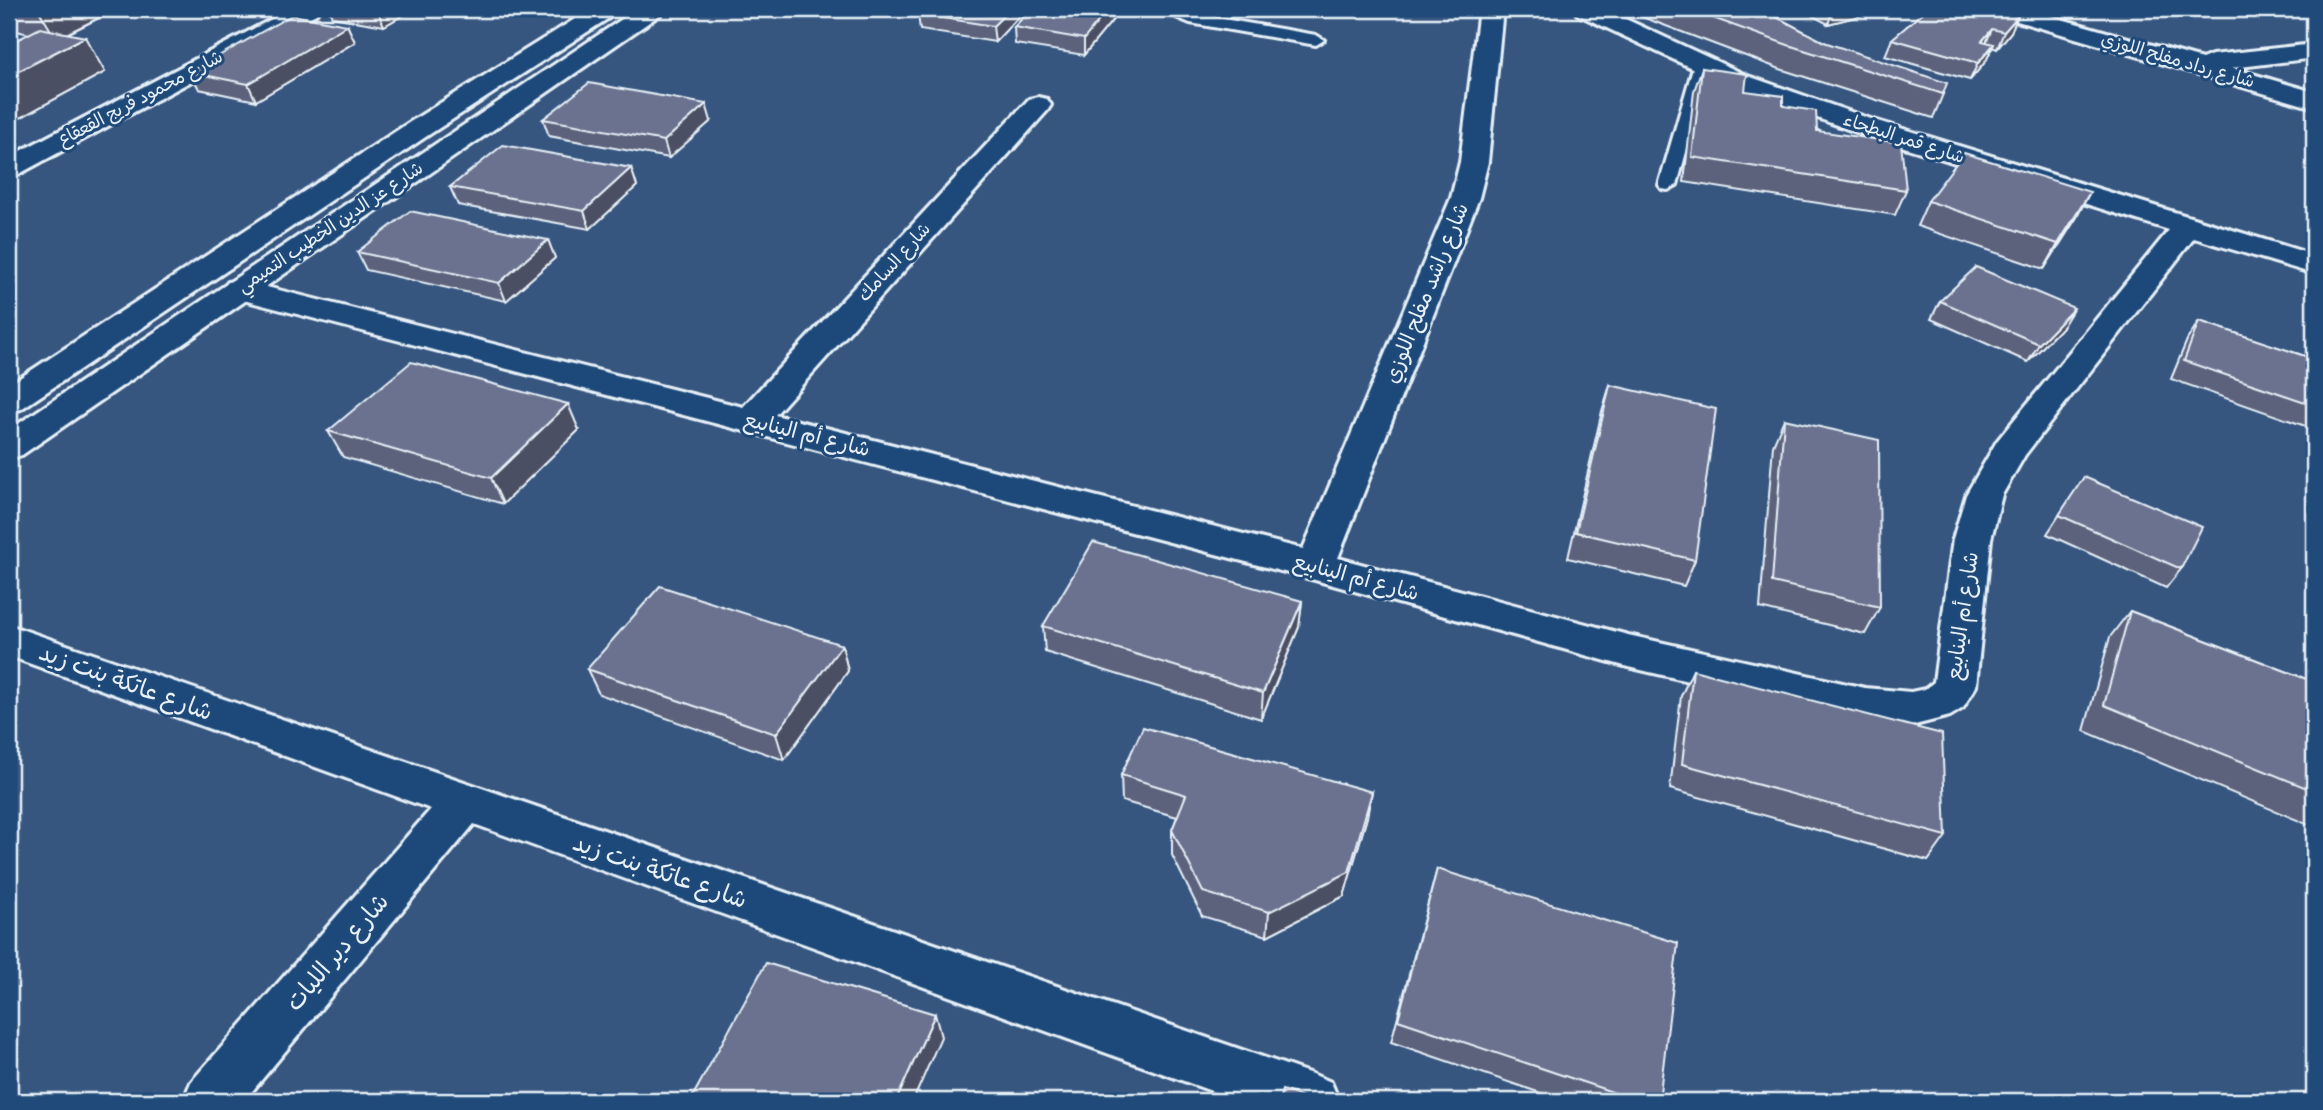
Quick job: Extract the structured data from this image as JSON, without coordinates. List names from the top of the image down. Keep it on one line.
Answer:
{"streets":{"street":["شارع رداد مفلح اللوزي","شارع محمود فريج القعقاع","شارع قمر البطحاء","شارع عز الدين الخطيب التميمي","شارع السامك","شارع راشد مفلح اللوزي","شارع أم الينابيع","شارع عاتكة بنت زيد","شارع دير الليات"]},"crossings":[["شارع قمر البطحاء","شارع أم الينابيع"],["شارع عز الدين الخطيب التميمي","شارع أم الينابيع"],["شارع السامك","شارع أم الينابيع"],["شارع راشد مفلح اللوزي","شارع أم الينابيع"],["شارع عاتكة بنت زيد","شارع دير الليات"]]}
